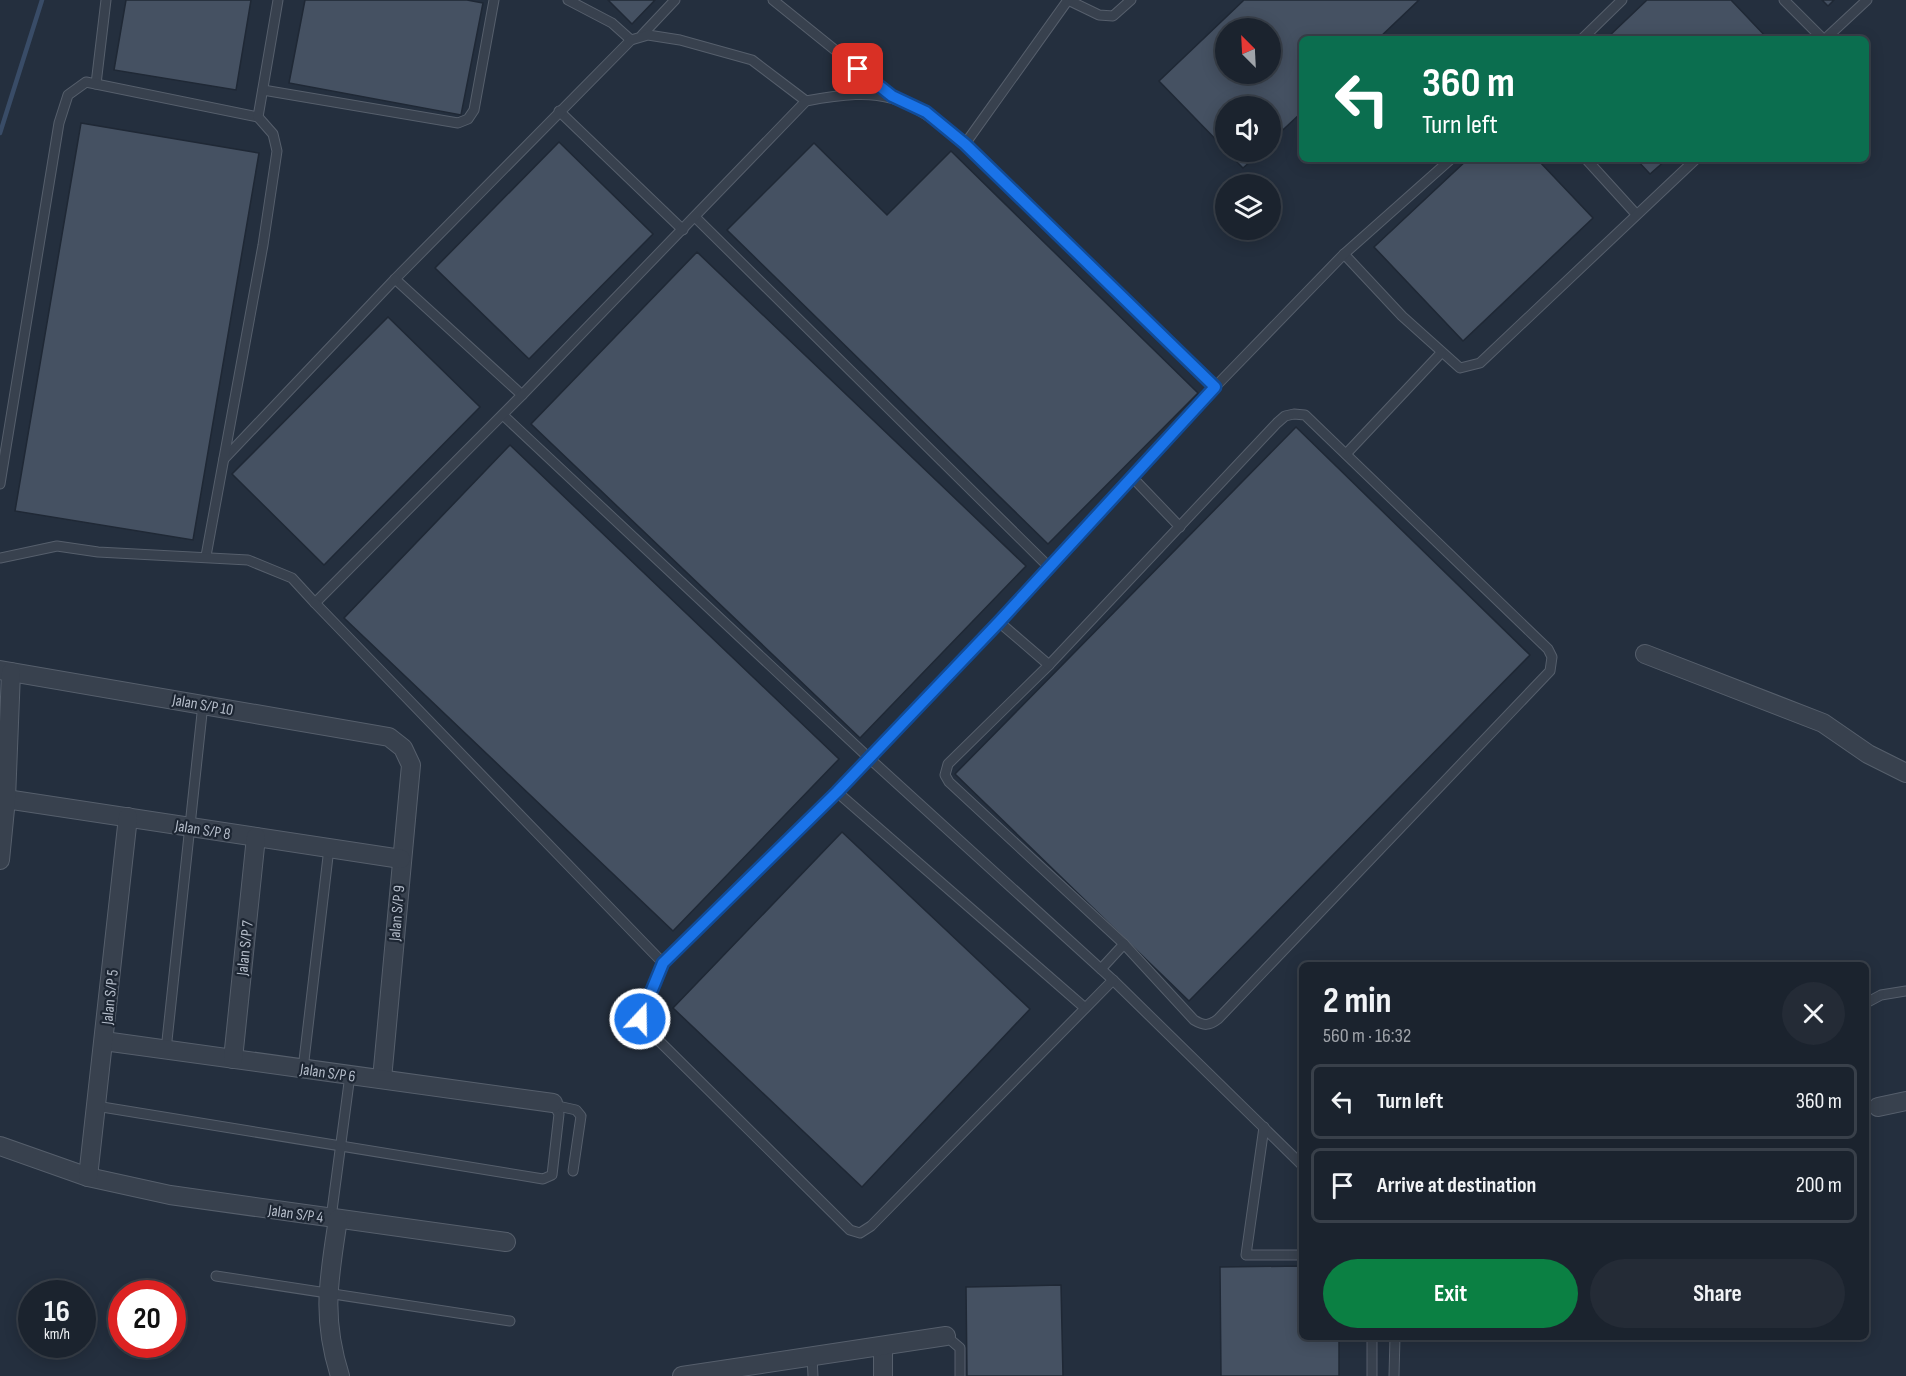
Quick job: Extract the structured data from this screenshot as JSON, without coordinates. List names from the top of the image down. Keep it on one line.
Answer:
{"streets":{"street":["Jalan S/P 10","Jalan S/P 8","Jalan S/P 9","Jalan S/P 7","Jalan S/P 5","Jalan S/P 6","Jalan S/P 4"]},"crossings":[["Jalan S/P 10","Jalan S/P 9"],["Jalan S/P 8","Jalan S/P 9"],["Jalan S/P 8","Jalan S/P 7"],["Jalan S/P 8","Jalan S/P 5"],["Jalan S/P 9","Jalan S/P 6"],["Jalan S/P 7","Jalan S/P 6"],["Jalan S/P 5","Jalan S/P 6"],["Jalan S/P 5","Jalan S/P 4"]],"north":"top left","page":{"turn":["360 m","Turn left"],"heading":["2 min","560 m · 16:32"],"list":[{"name":"Turn left","value":"360 m"},{"name":"Arrive at destination","value":"200 m"}],"buttons":["Exit","Share"],"speed":"16 km/h","limit":"20"}}
